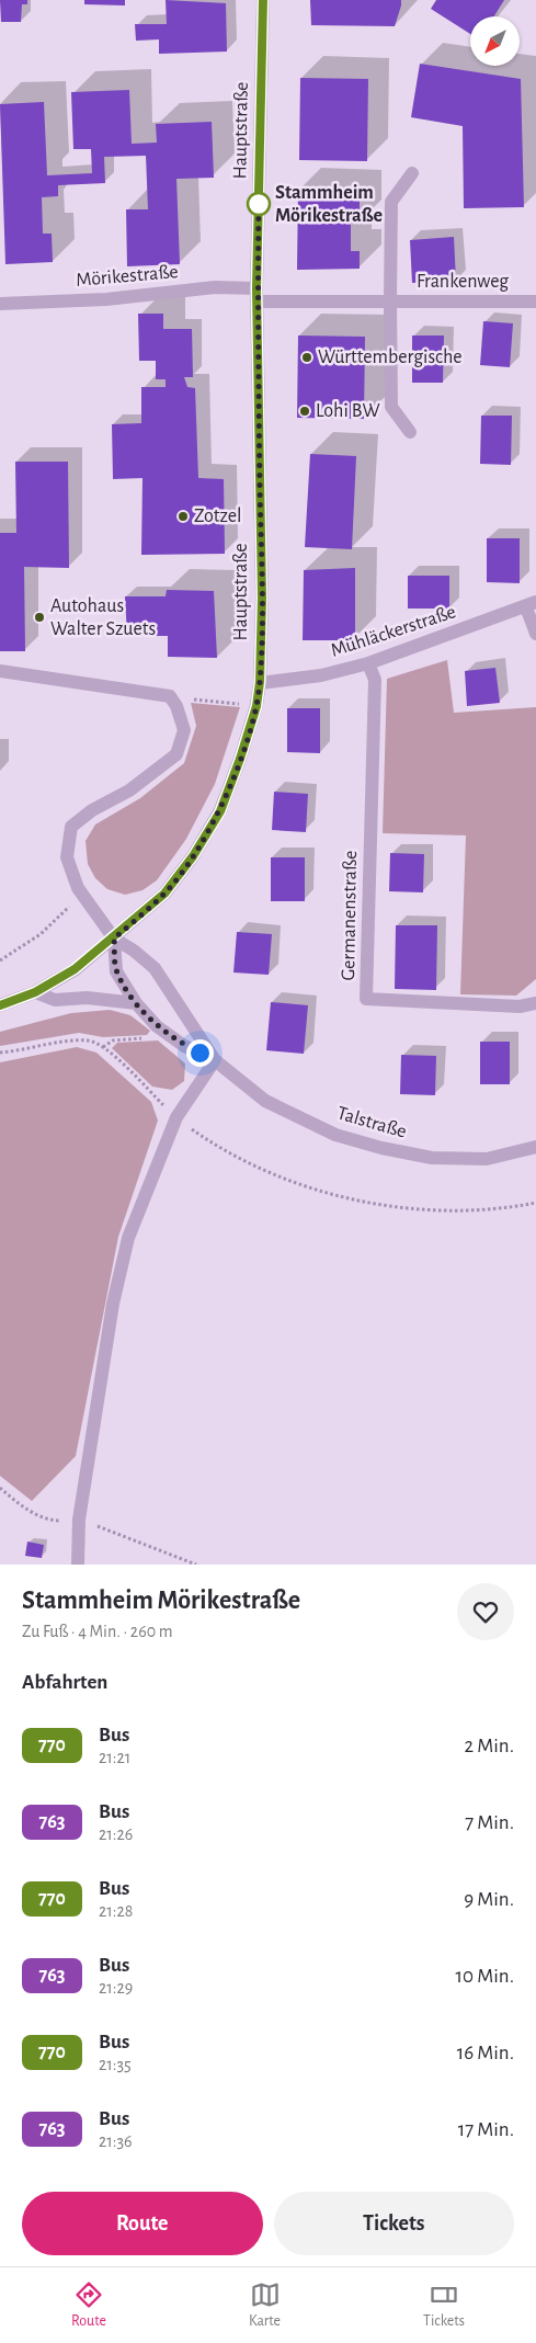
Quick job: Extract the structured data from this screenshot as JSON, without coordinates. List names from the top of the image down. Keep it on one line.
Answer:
{"streets":{"street":["Hauptstraße","Mörikestraße","Frankenweg","Mühläckerstraße","Germanenstraße","Talstraße"]},"crossings":[["Hauptstraße","Mörikestraße"],["Hauptstraße","Frankenweg"],["Hauptstraße","Mühläckerstraße"],["Hauptstraße","Talstraße"],["Mörikestraße","Frankenweg"],["Mühläckerstraße","Germanenstraße"]],"places":["Stammheim Mörikestraße","Württembergische","Lohi BW","Zotzel","Autohaus Walter Szuets"],"lines":["bus line 770"],"north":"bottom left","page":{"heading":[["Stammheim Mörikestraße","Zu Fuß · 4 Min. · 260 m"],"Abfahrten"],"list":[{"mark":"770","name":"Bus","note":"21:21","value":"2 Min."},{"mark":"763","name":"Bus","note":"21:26","value":"7 Min."},{"mark":"770","name":"Bus","note":"21:28","value":"9 Min."},{"mark":"763","name":"Bus","note":"21:29","value":"10 Min."},{"mark":"770","name":"Bus","note":"21:35","value":"16 Min."},{"mark":"763","name":"Bus","note":"21:36","value":"17 Min."}],"buttons":["Route","Tickets"],"tabs":["Route","Karte","Tickets"]}}
